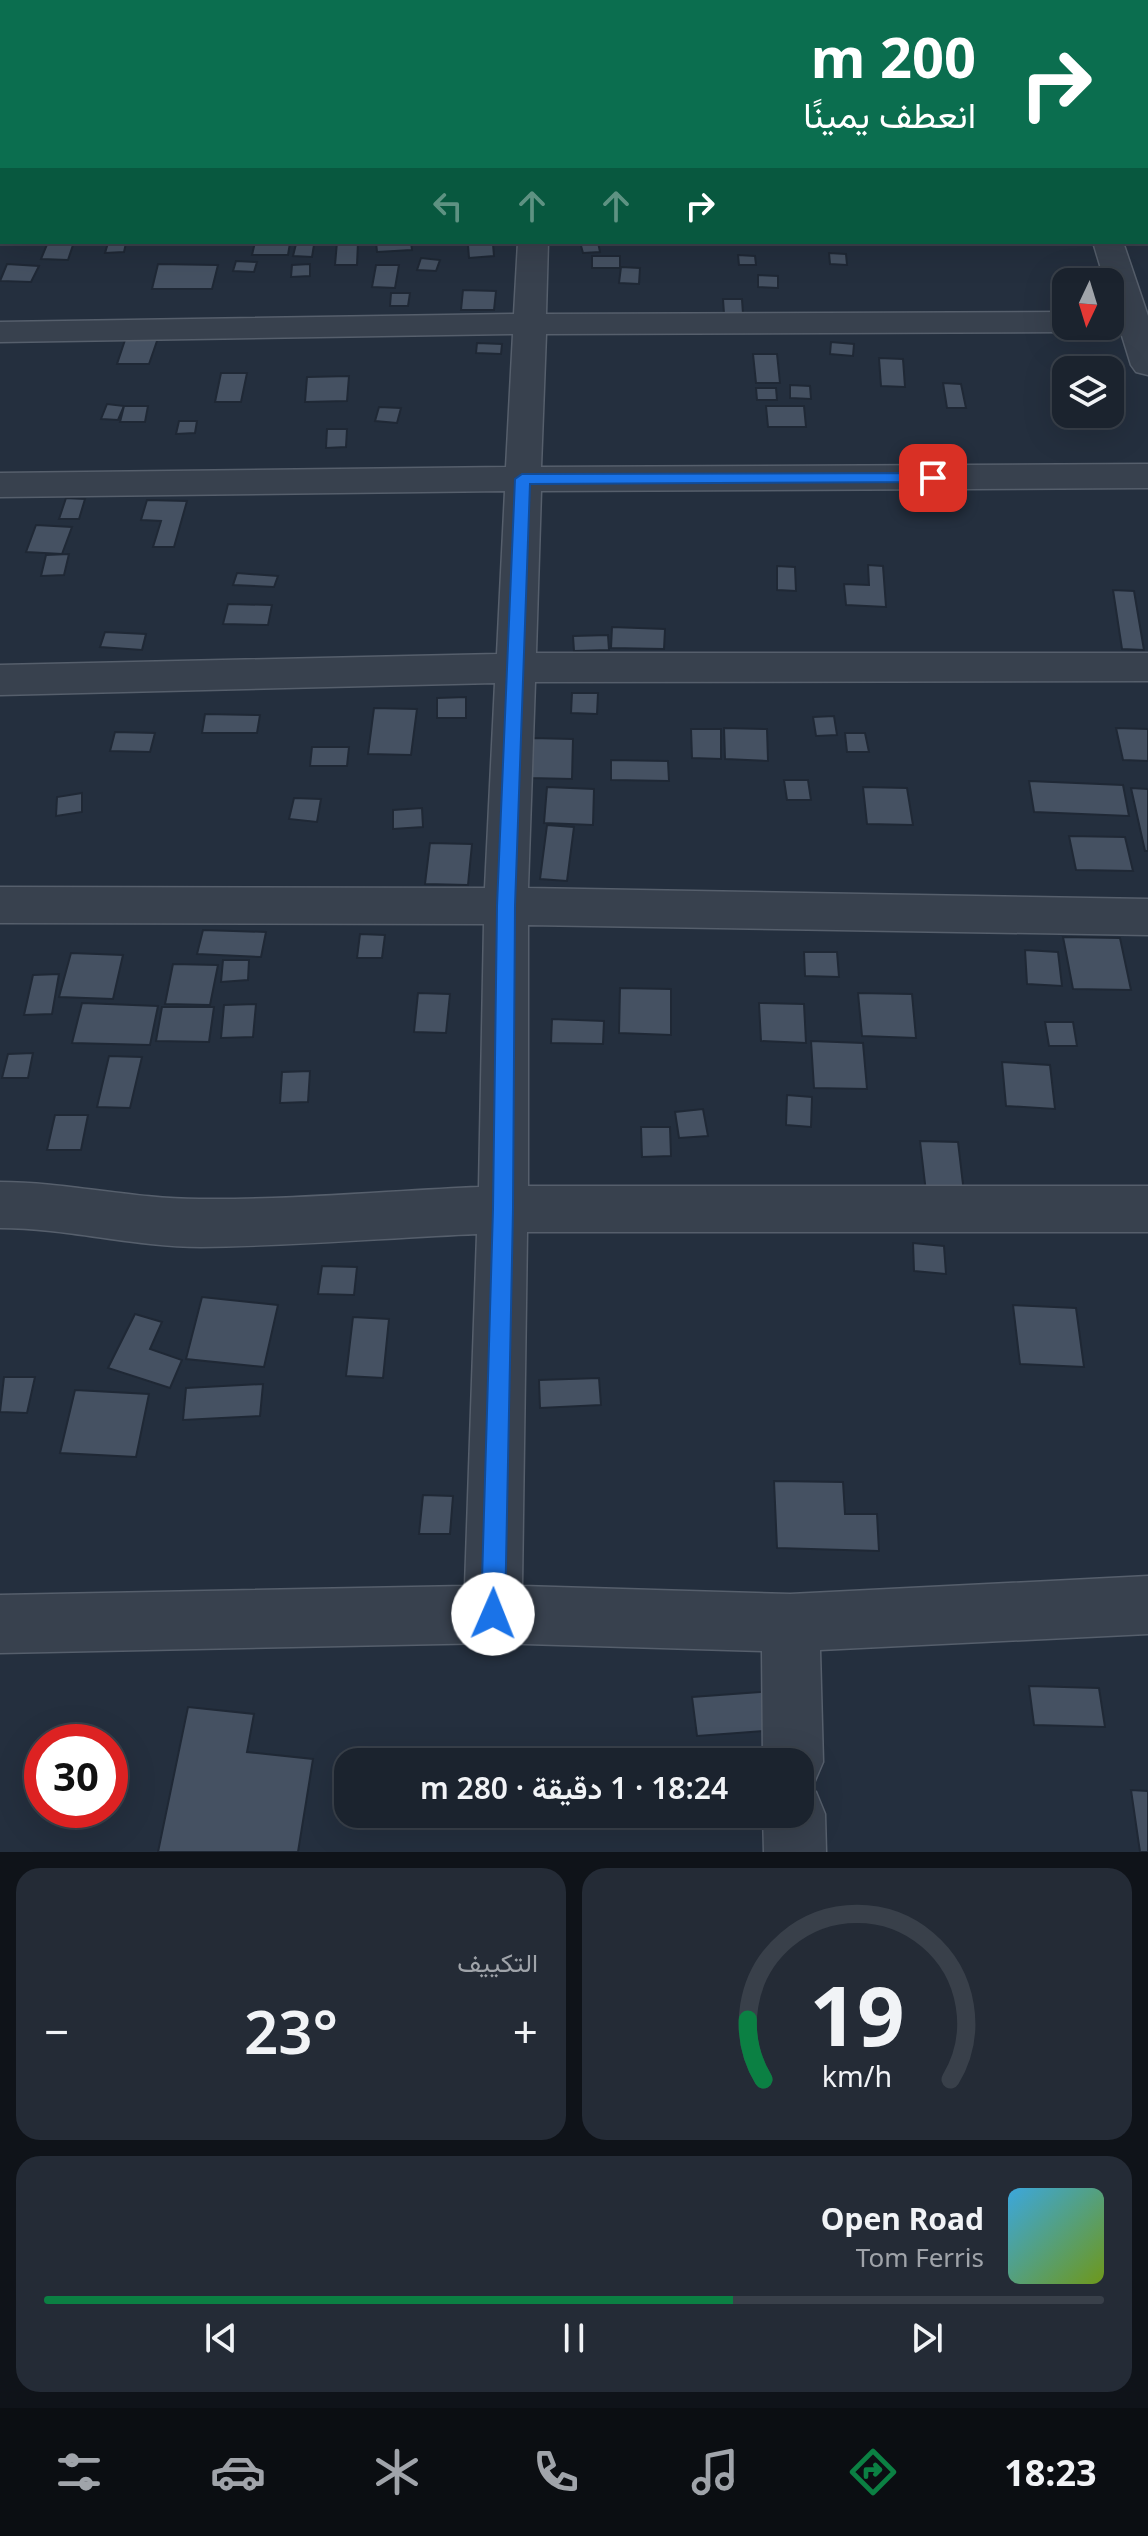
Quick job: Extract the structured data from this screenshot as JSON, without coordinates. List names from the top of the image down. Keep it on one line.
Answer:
{"north":"bottom","page":{"turn":["200 m","انعطف يمينًا"],"limit":"30","trip":"18:24 · 1 دقيقة · 280 m","tile":"التكييف","heat":["−","23°","+"],"song":["Open Road","Tom Ferris"],"tabs":"18:23","gauge":["19","km/h"]}}
